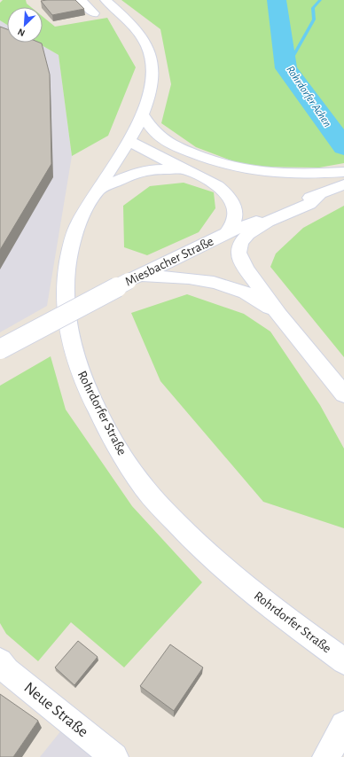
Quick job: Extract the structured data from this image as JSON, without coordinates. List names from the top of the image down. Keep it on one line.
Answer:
{"streets":{"main road":["Miesbacher Straße","Rohrdorfer Straße","Neue Straße"]},"water":["Rohrdorfer Achen"],"north":"bottom left"}
